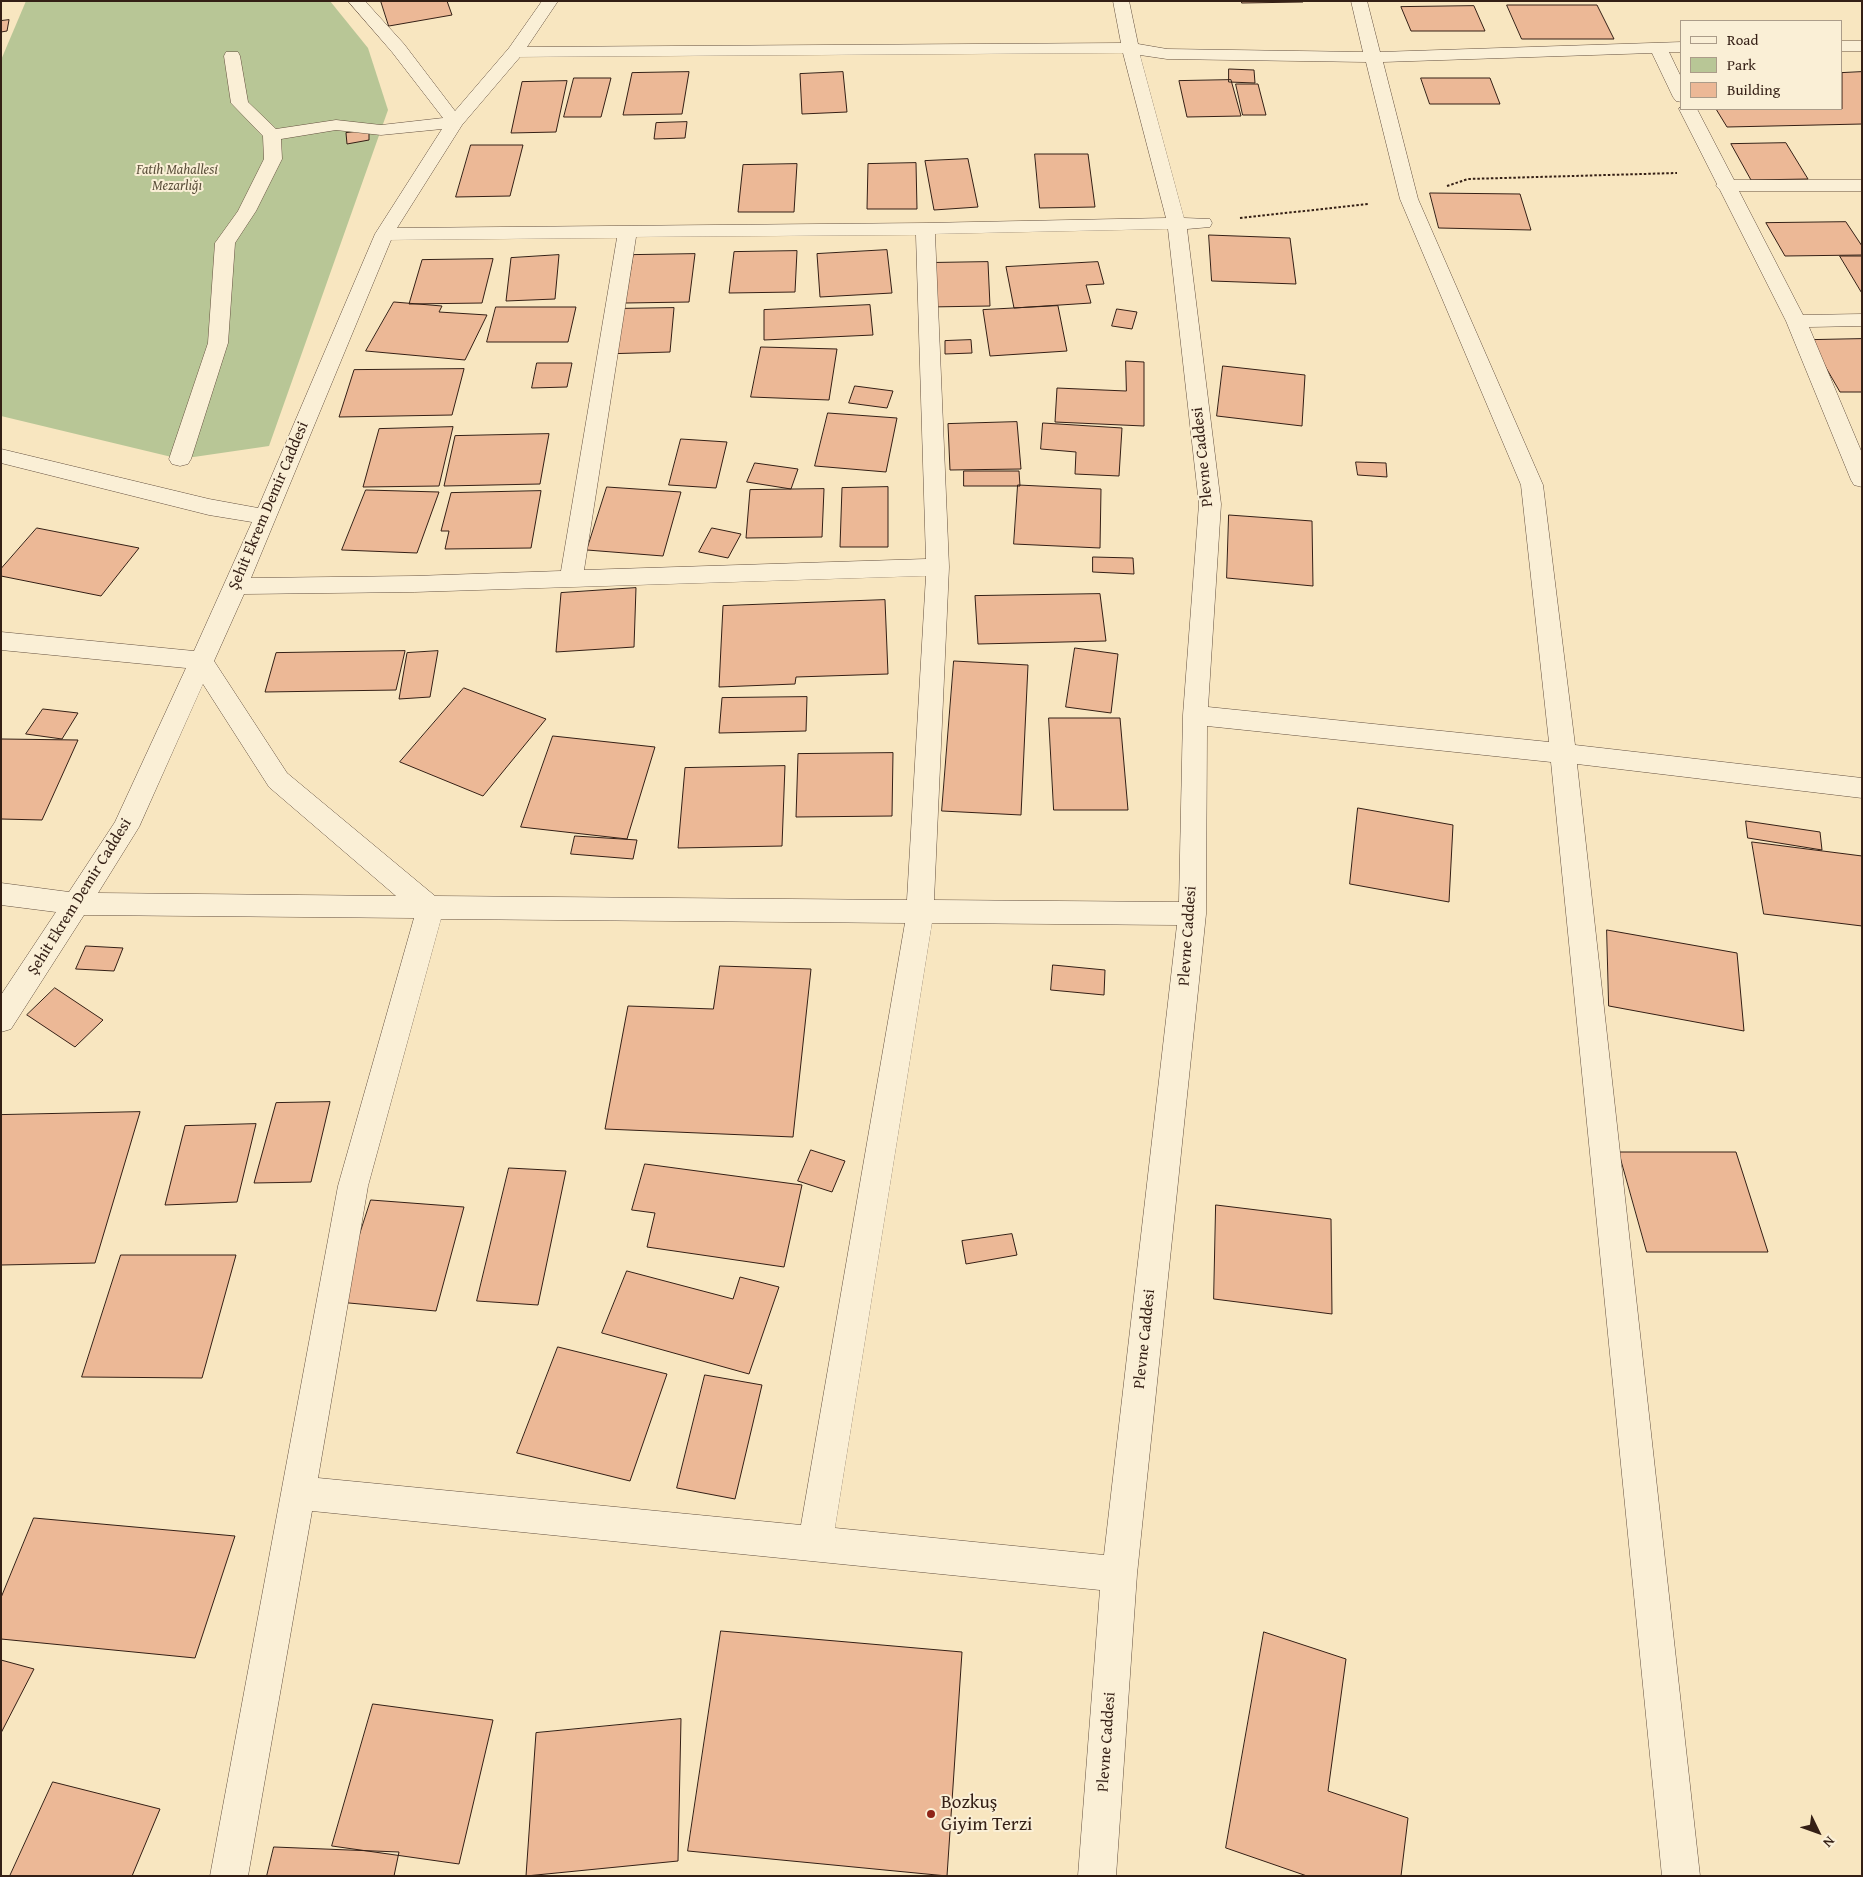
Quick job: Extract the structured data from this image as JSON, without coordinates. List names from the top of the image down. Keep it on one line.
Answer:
{"streets":{"street":["Plevne Caddesi","Şehit Ekrem Demir Caddesi"]},"parks":["Fatih Mahallesi Mezarlığı"],"places":["Bozkuş Giyim Terzi"],"legend":["Road","Park","Building"],"north":"bottom right"}
